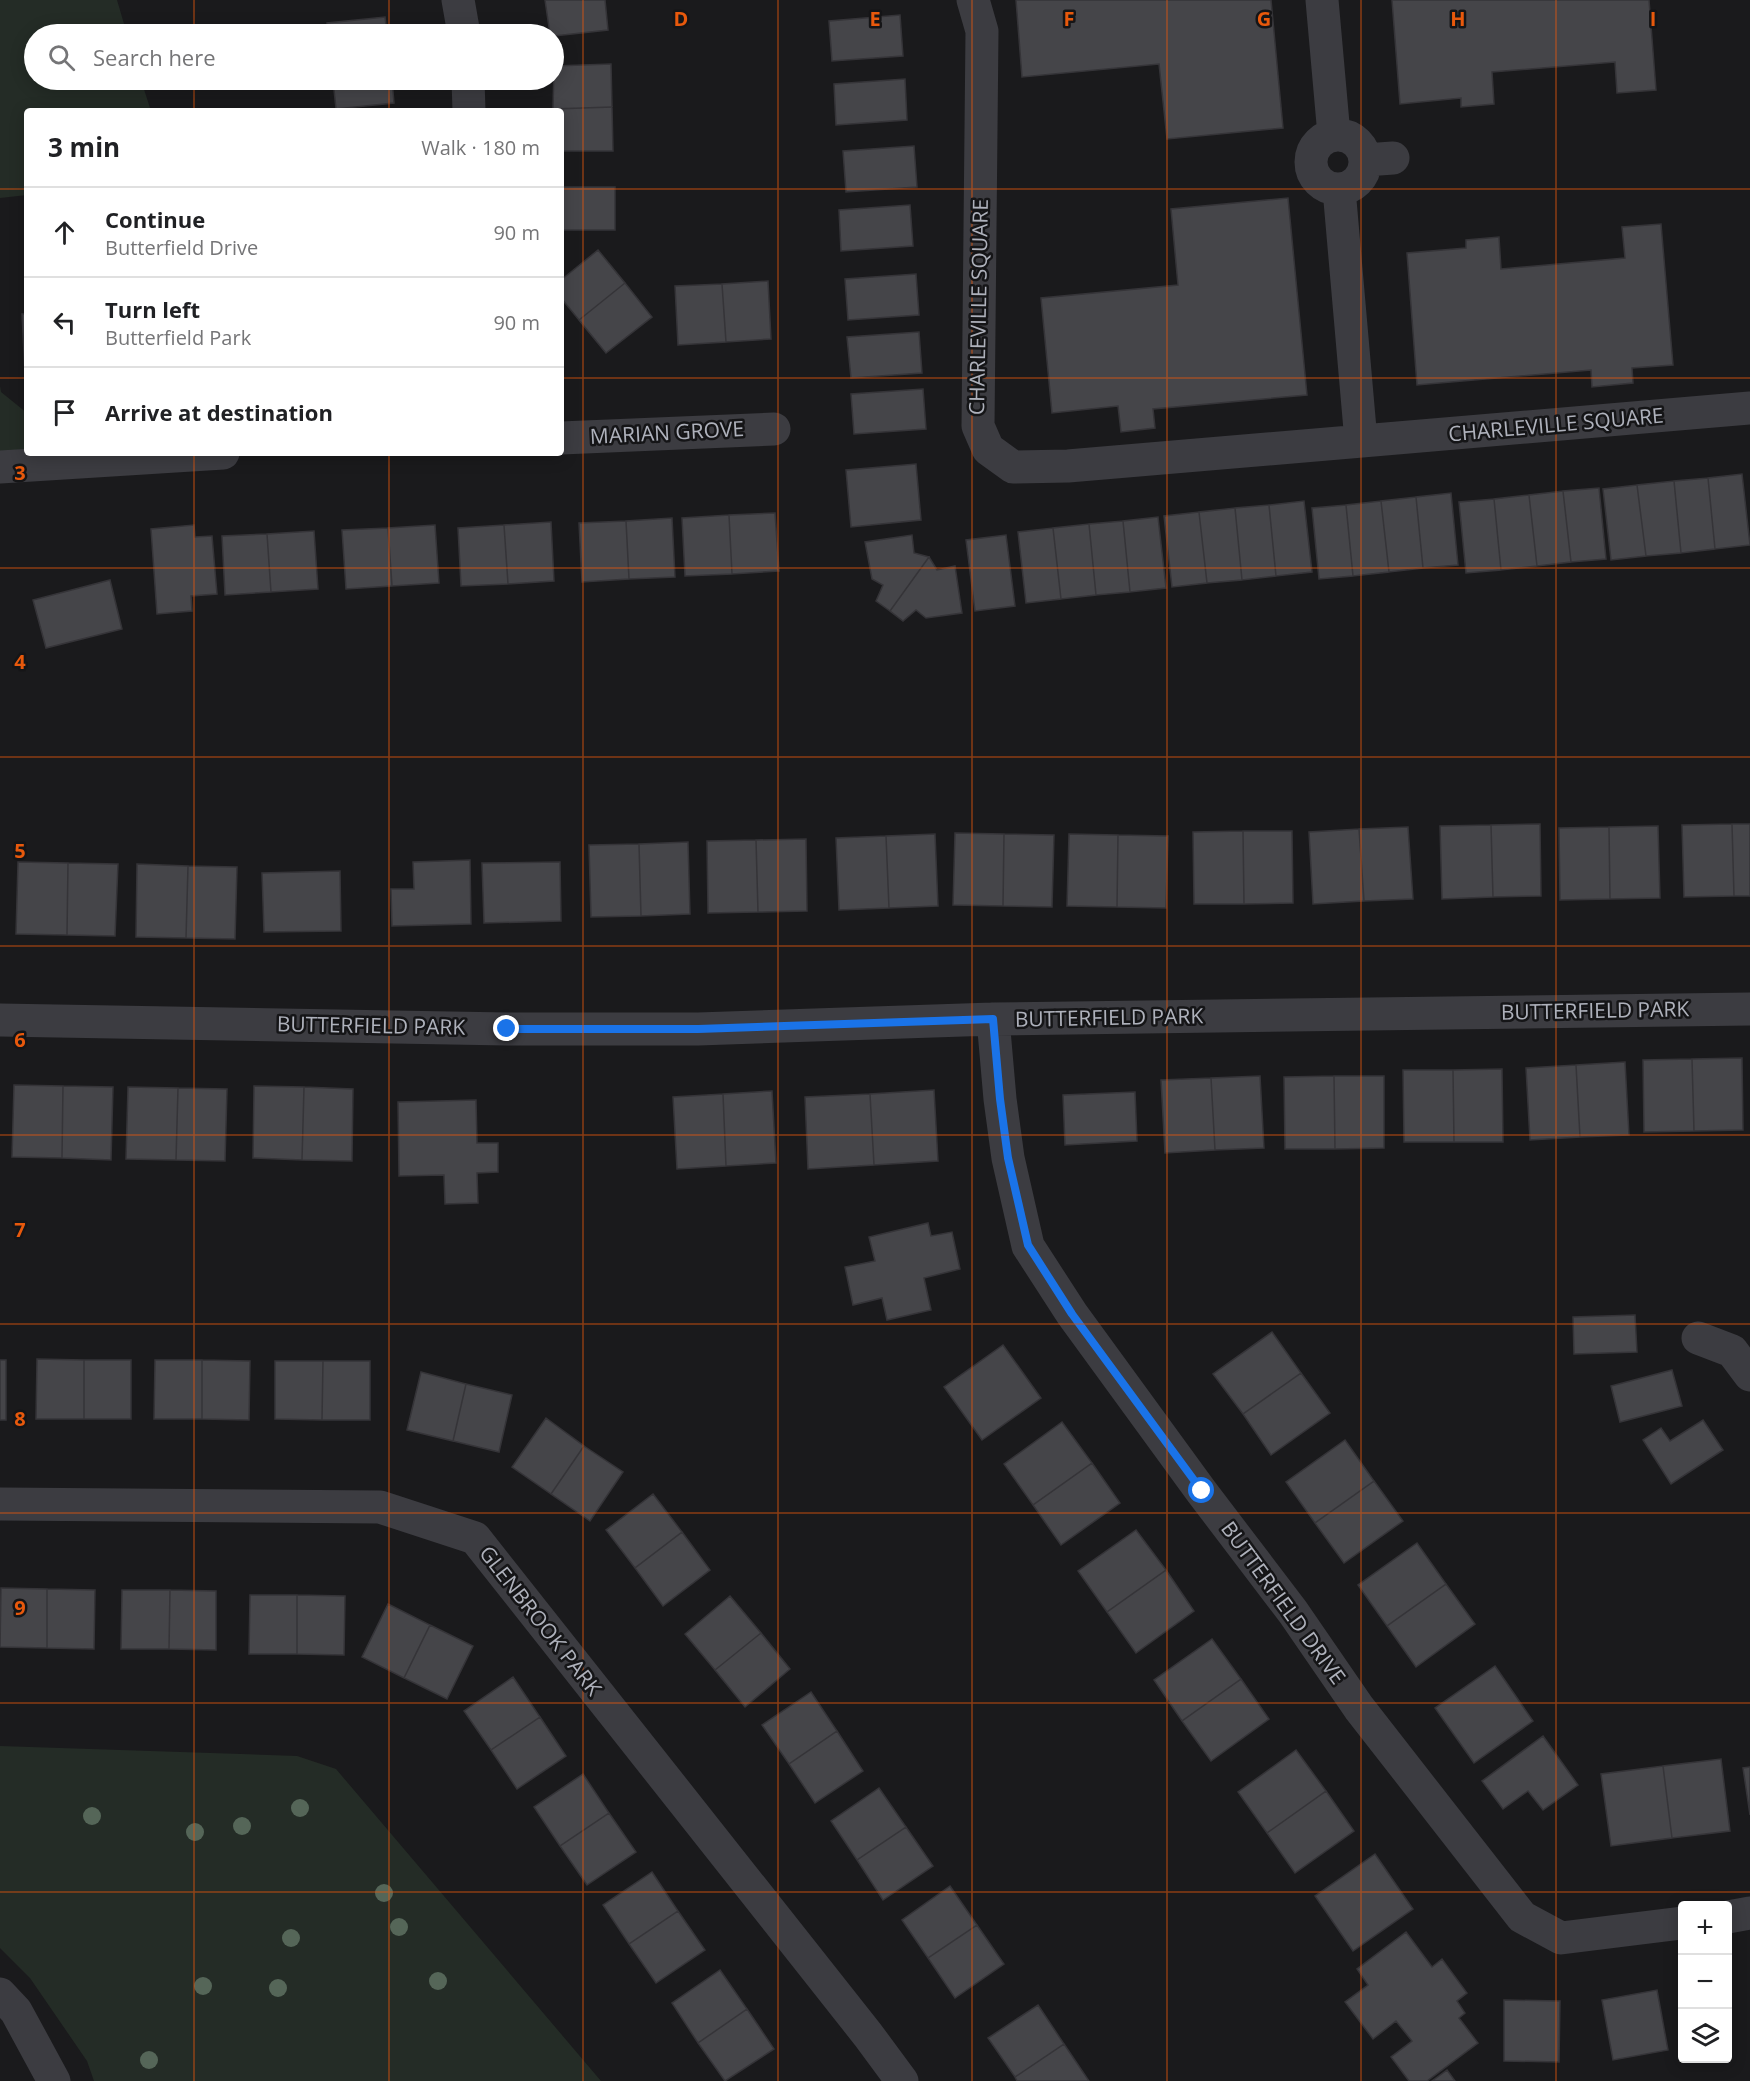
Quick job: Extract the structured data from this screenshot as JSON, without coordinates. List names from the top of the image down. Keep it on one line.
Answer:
{"streets":{"street":["CHARLEVILLE SQUARE","MARIAN GROVE","BUTTERFIELD PARK","BUTTERFIELD DRIVE","GLENBROOK PARK"]},"crossings":[["BUTTERFIELD PARK","BUTTERFIELD DRIVE"]],"page":{"search":"Search here","heading":["3 min","Walk · 180 m"],"list":[["Continue","Butterfield Drive","90 m"],["Turn left","Butterfield Park","90 m"],"Arrive at destination"],"map_buttons":["+","−"]},"grid":{"columns":["D","E","F","G","H","I"],"rows":["3","4","5","6","7","8","9"]}}
